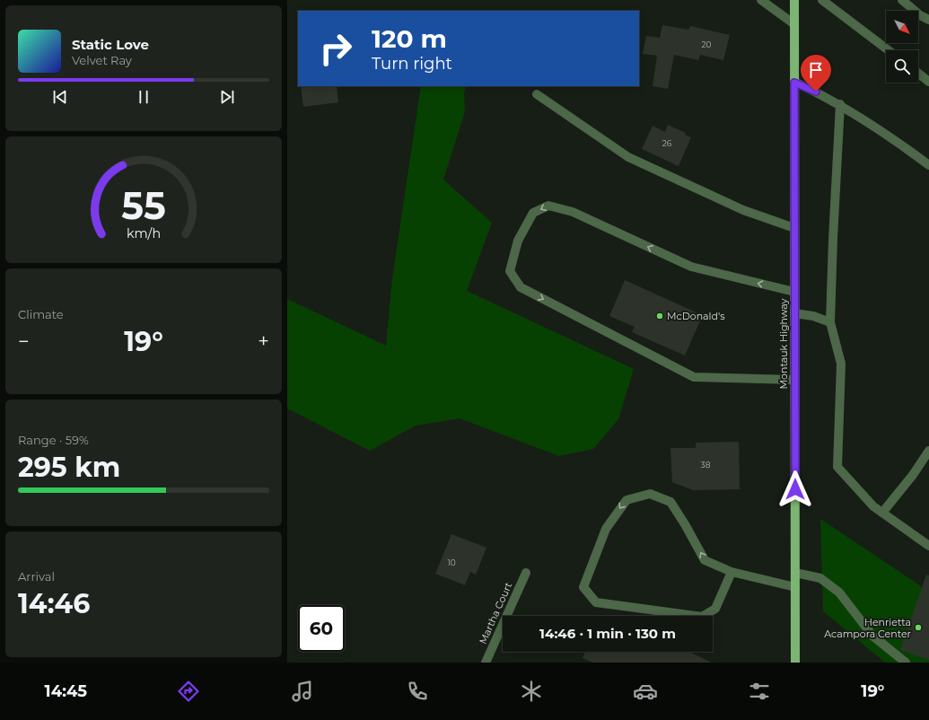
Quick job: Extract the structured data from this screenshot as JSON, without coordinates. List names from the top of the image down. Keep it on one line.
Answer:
{"streets":{"main road":["Montauk Highway"],"street":["Martha Court"]},"places":["McDonald's","Henrietta Acampora Center"],"house_numbers":["20","26","38","10"],"north":"bottom right","page":{"turn":["120 m","Turn right"],"song":["Static Love","Velvet Ray"],"tile":["Climate",["Range · 59%","295 km"],["Arrival","14:46"]],"heat":["−","19°","+"],"limit":"60","trip":"14:46 · 1 min · 130 m","tabs":["14:45","19°"],"gauge":["55","km/h"]}}
